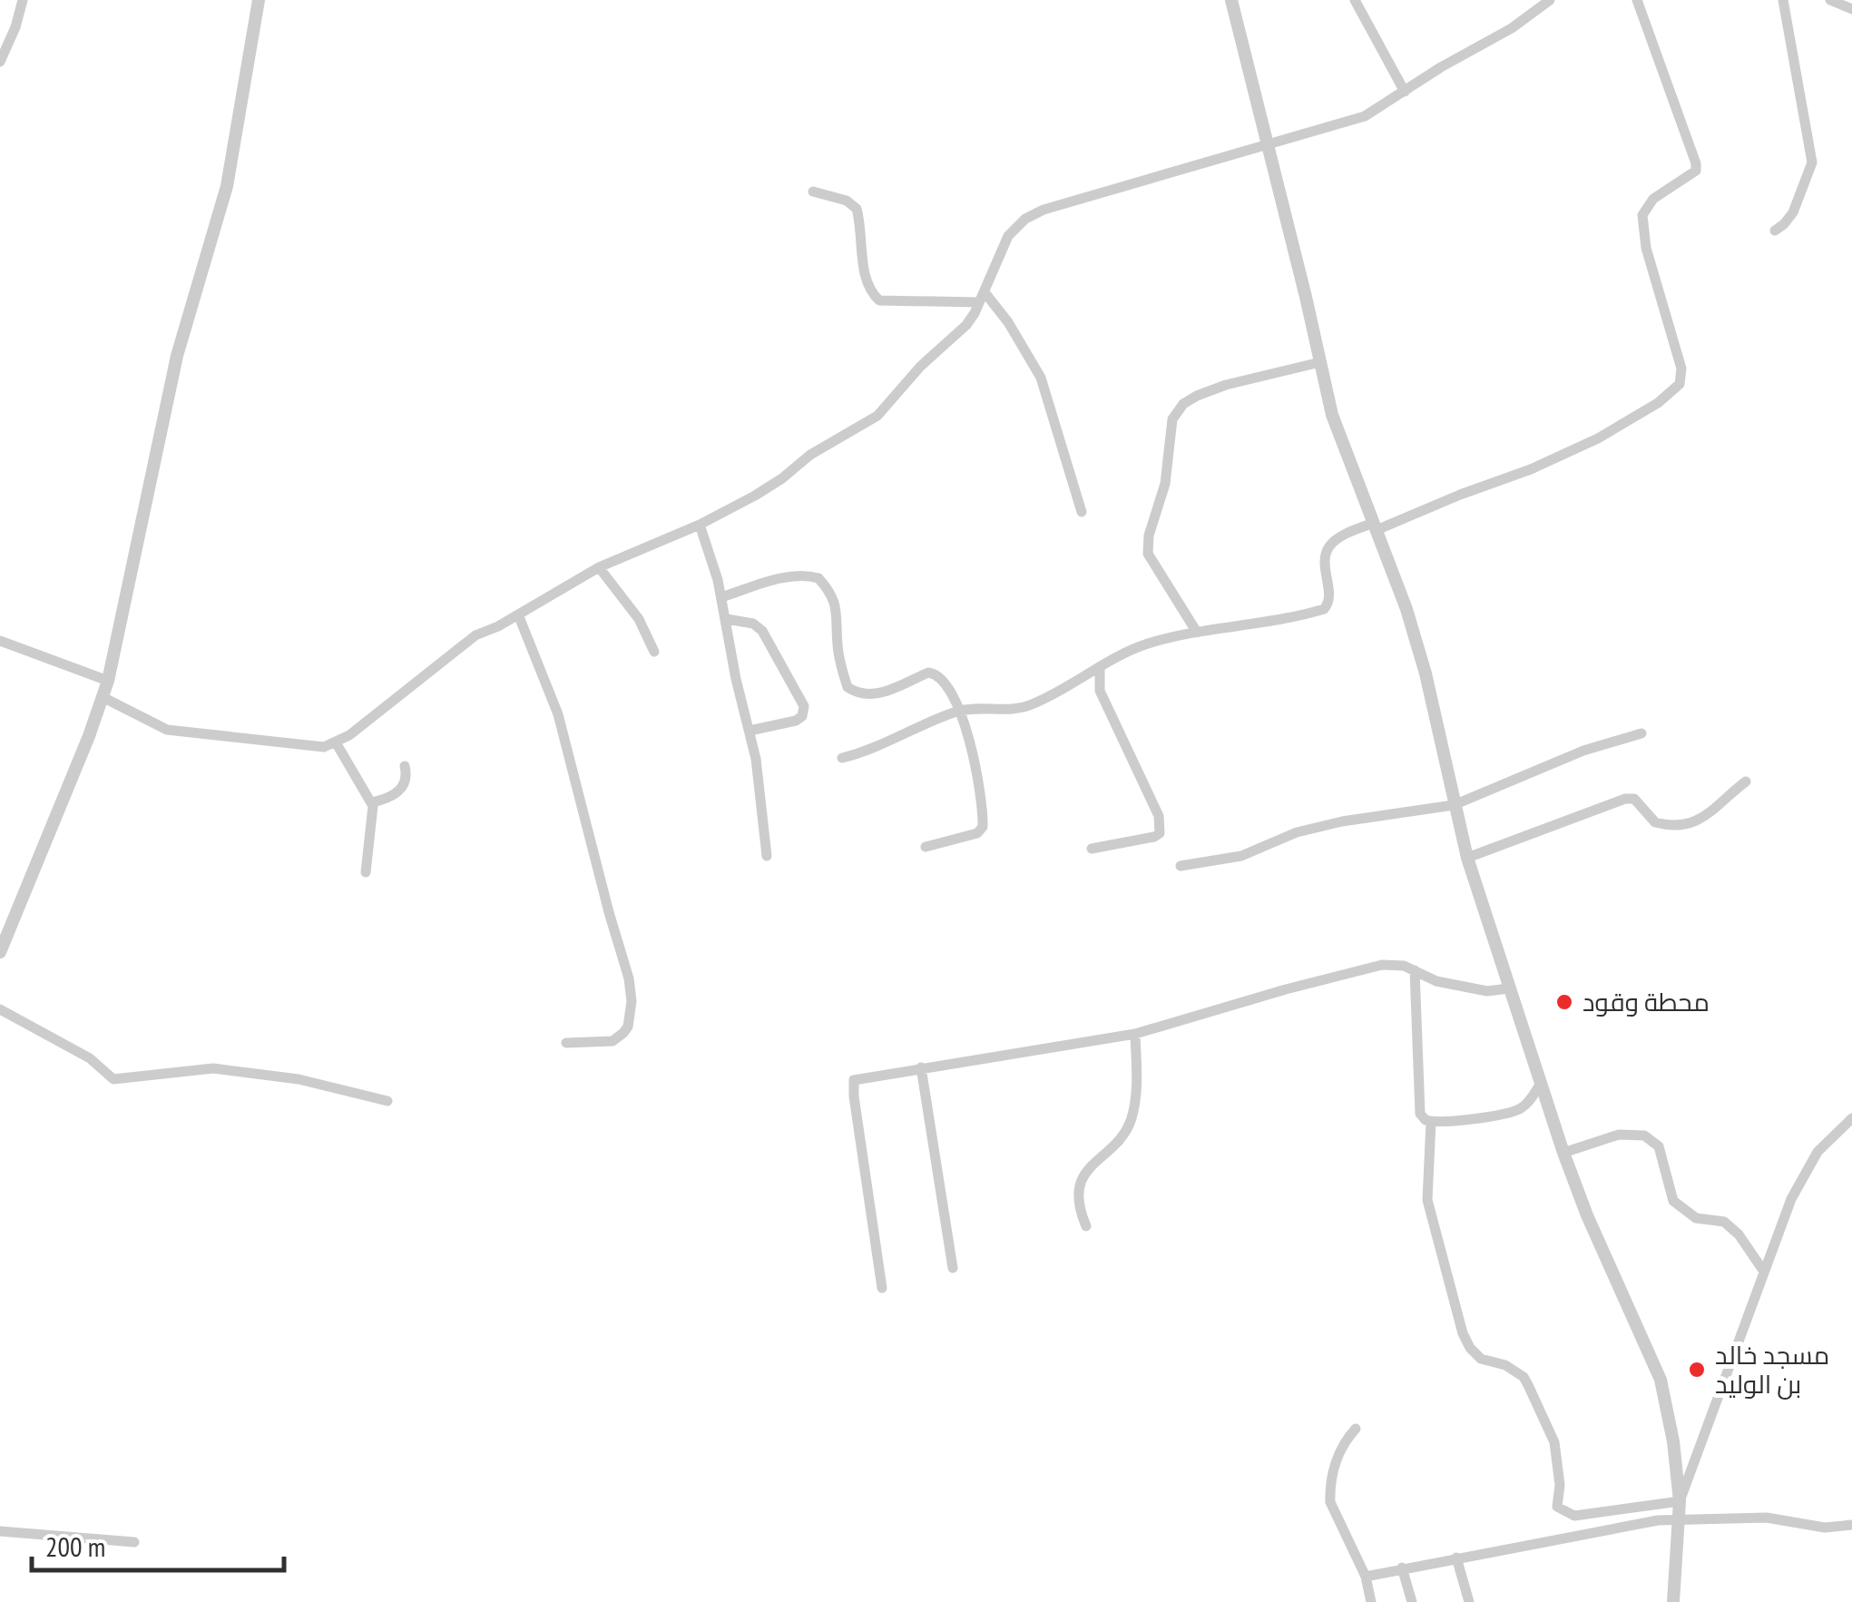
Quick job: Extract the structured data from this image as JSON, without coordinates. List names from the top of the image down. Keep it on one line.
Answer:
{"places":["محطة وقود","مسجد خالد بن الوليد"],"scale_bar":"200 m"}
